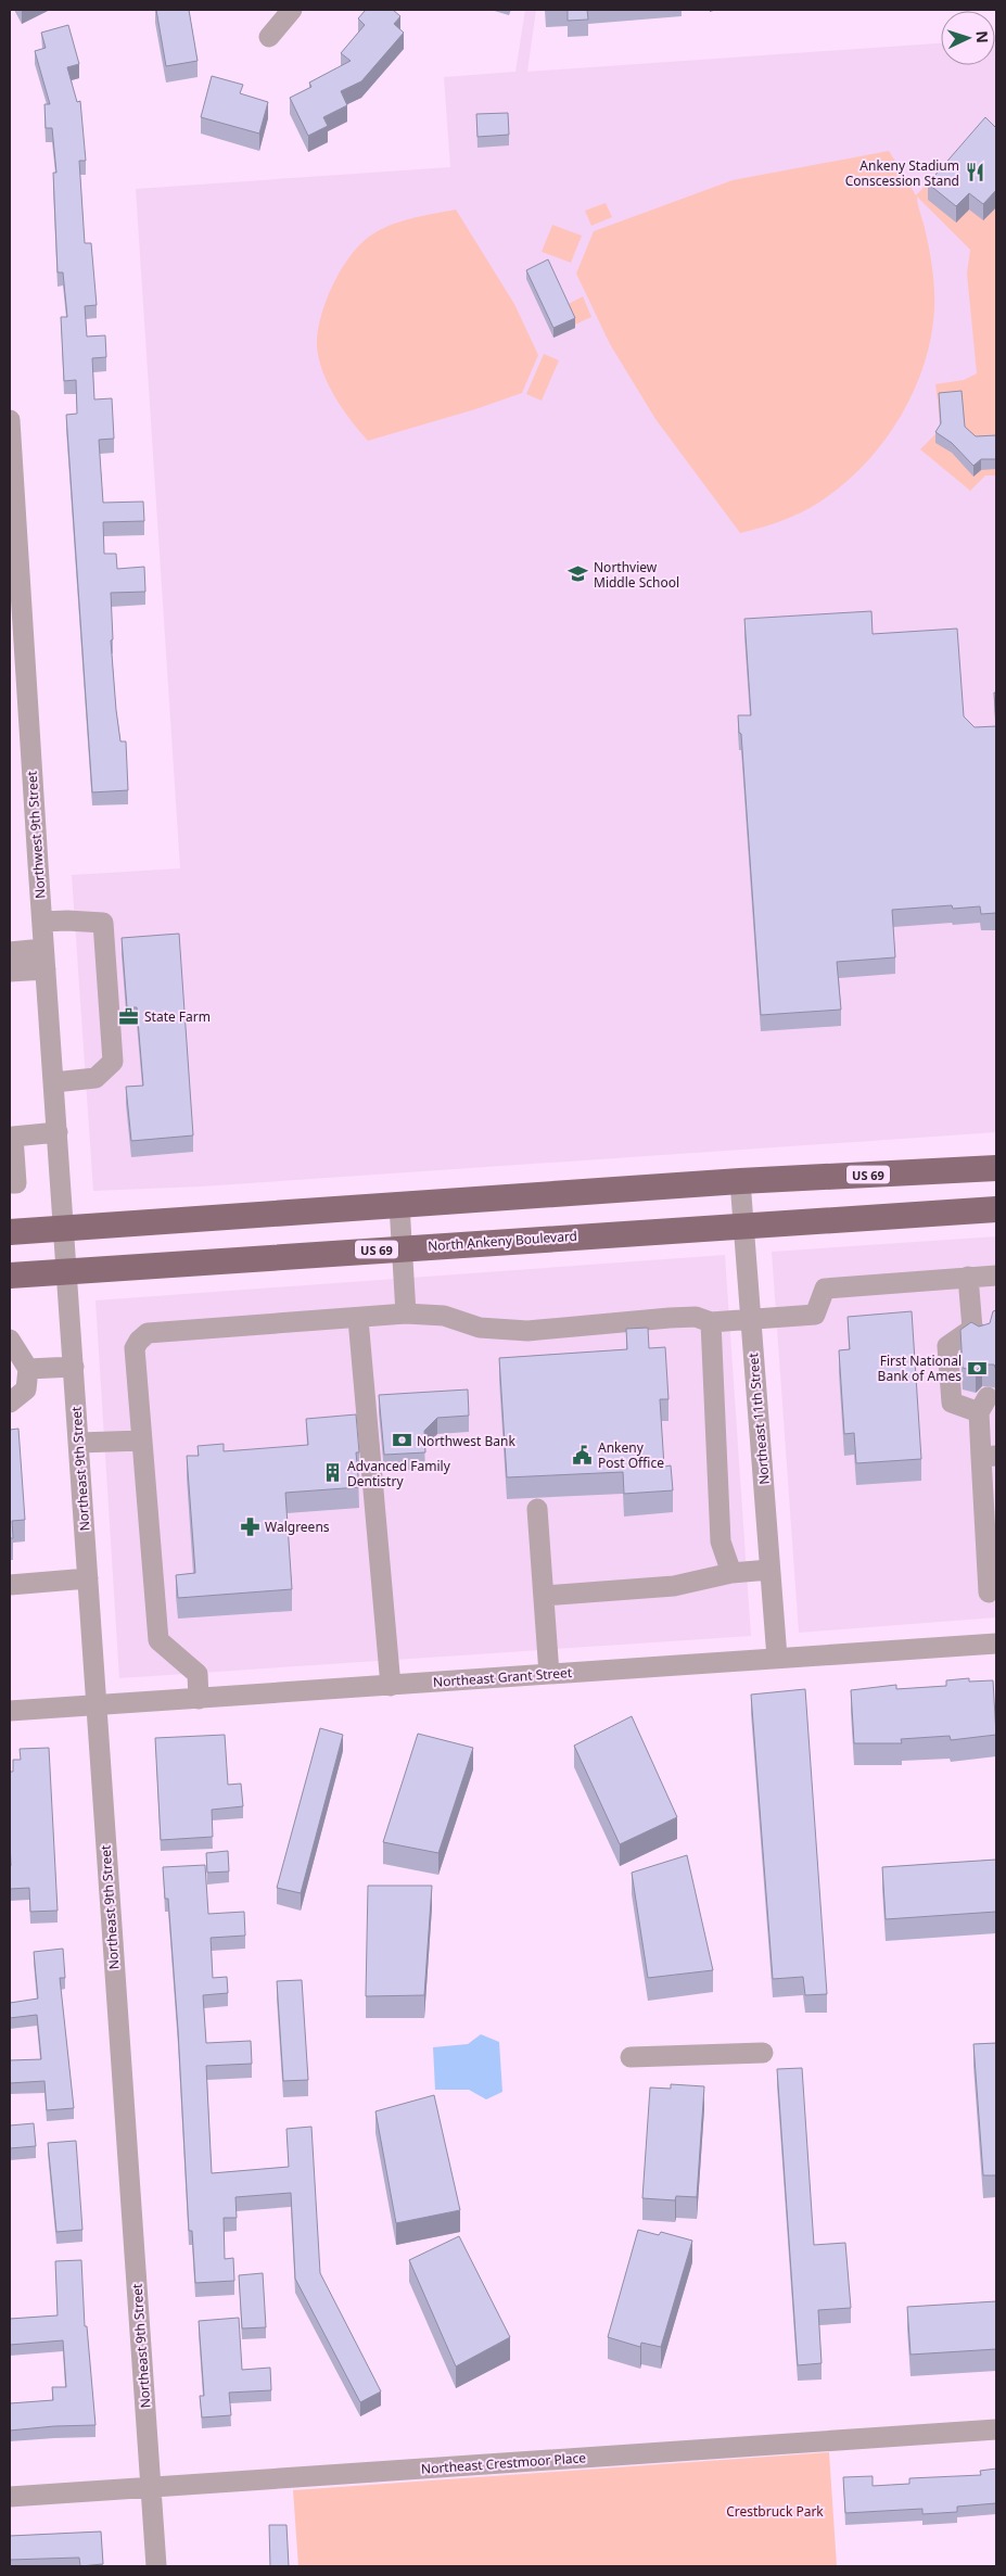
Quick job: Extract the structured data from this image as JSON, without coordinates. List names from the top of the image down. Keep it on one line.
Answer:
{"streets":{"main road":["US 69","North Ankeny Boulevard"],"street":["Northwest 9th Street","Northeast 11th Street","Northeast 9th Street","Northeast Grant Street","Northeast Crestmoor Place"]},"crossings":[["Northwest 9th Street","North Ankeny Boulevard"],["Northwest 9th Street","Northeast 9th Street"],["North Ankeny Boulevard","Northeast 11th Street"],["North Ankeny Boulevard","Northeast 9th Street"],["Northeast 11th Street","Northeast Grant Street"],["Northeast 9th Street","Northeast Grant Street"],["Northeast 9th Street","Northeast Crestmoor Place"]],"parks":["Crestbruck Park"],"places":{"restaurant":["Ankeny Stadium Conscession Stand"],"school or university":["Northview Middle School"],"office":["State Farm"],"bank":["First National Bank of Ames","Northwest Bank"],"public building":["Ankeny Post Office"],"building":["Advanced Family Dentistry"],"pharmacy":["Walgreens"]},"north":"right"}
